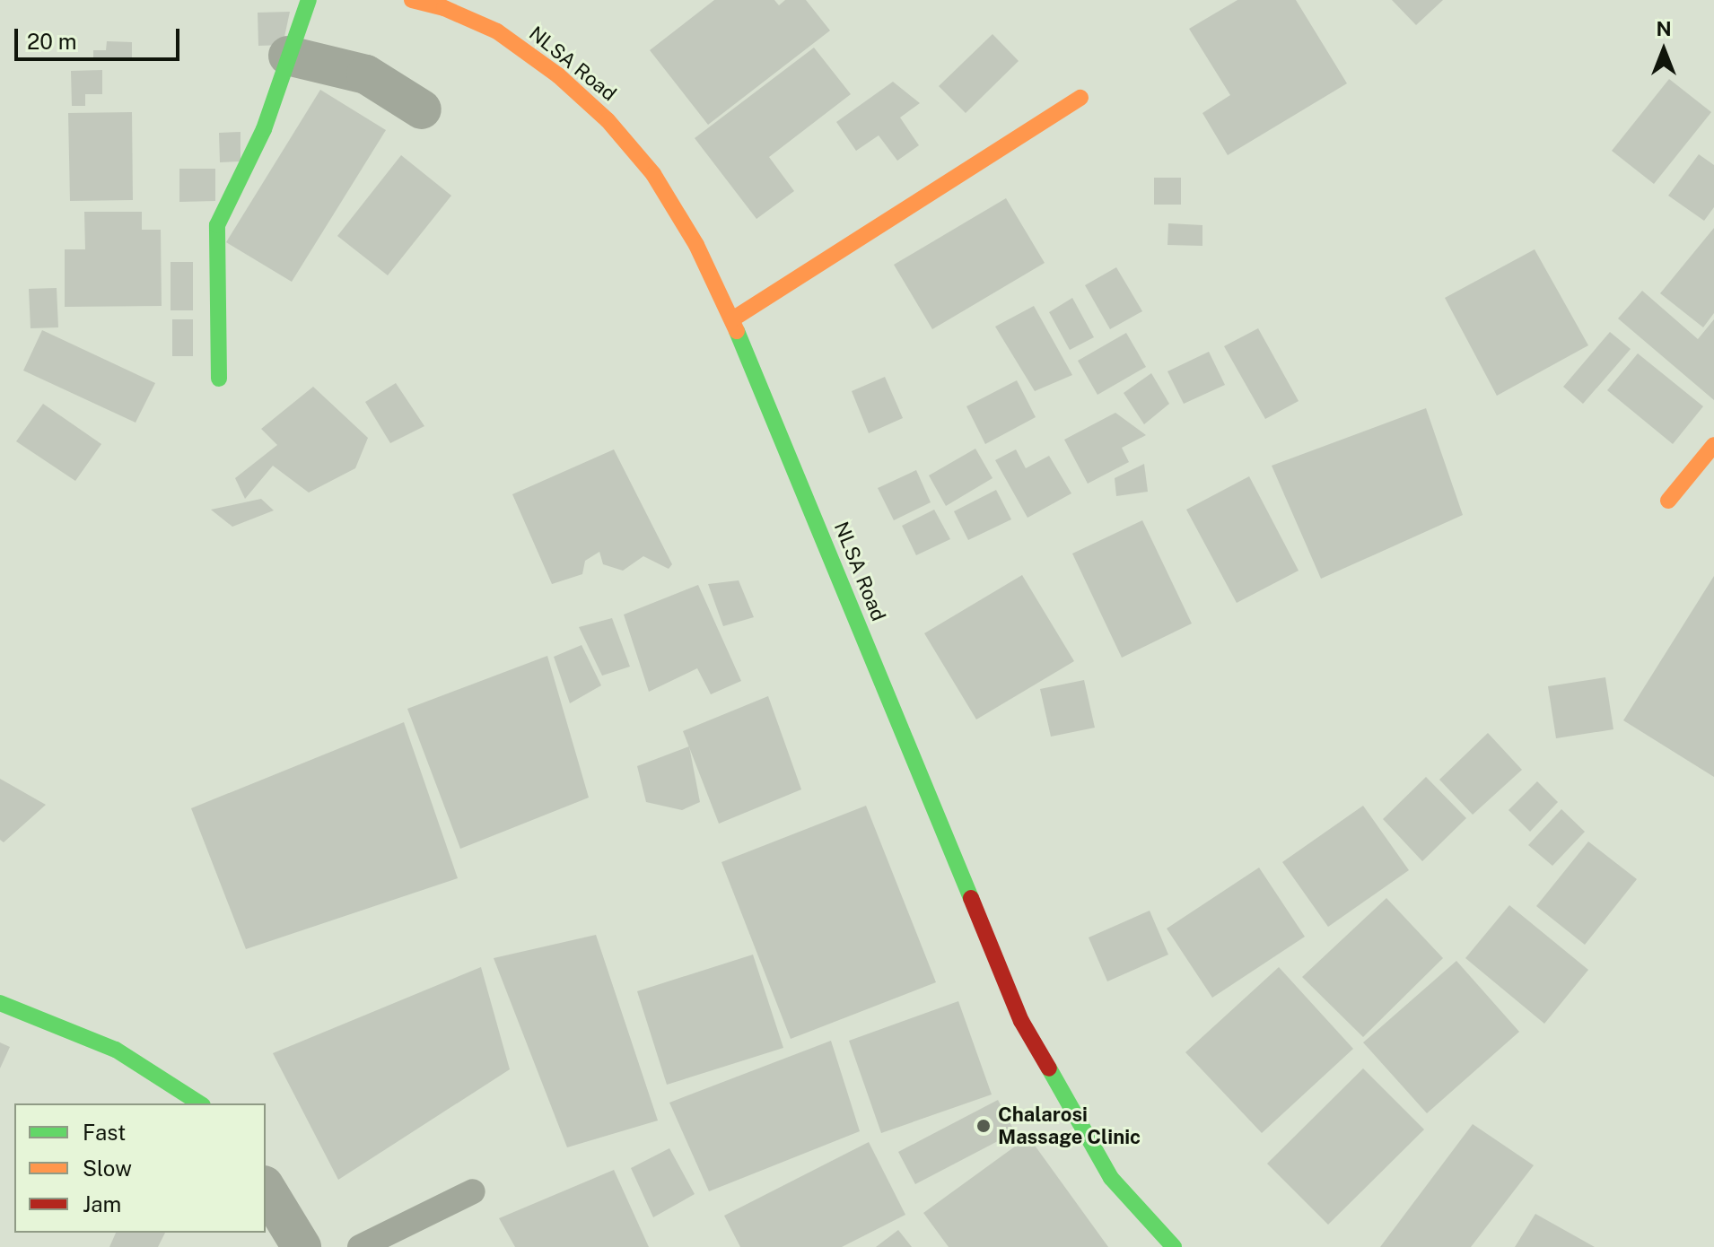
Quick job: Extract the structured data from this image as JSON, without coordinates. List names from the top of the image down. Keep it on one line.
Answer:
{"streets":{"main road":["NLSA Road"]},"places":["Chalarosi Massage Clinic"],"legend":["Fast","Slow","Jam"],"scale_bar":"20 m","north":"top"}
